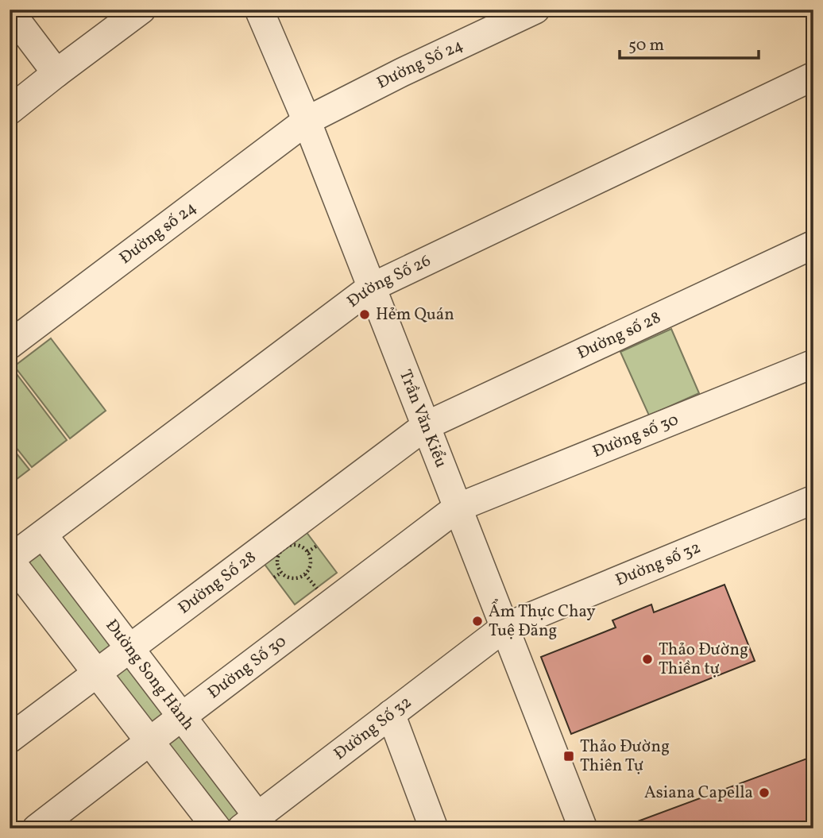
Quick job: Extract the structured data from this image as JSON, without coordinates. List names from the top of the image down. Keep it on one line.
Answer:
{"streets":{"street":["Đường Số 24","Đường số 24","Đường Số 26","Đường số 28","Trần Văn Kiểu","Đường số 30","Đường số 32","Đường Số 28","Đường Số 30","Đường Song Hành","Đường Số 32"]},"crossings":[["Đường Số 24","Đường số 24"],["Đường Số 24","Trần Văn Kiểu"],["Đường số 24","Trần Văn Kiểu"],["Đường Số 26","Trần Văn Kiểu"],["Đường Số 26","Đường Song Hành"],["Đường số 28","Trần Văn Kiểu"],["Đường số 28","Đường Số 28"],["Trần Văn Kiểu","Đường số 30"],["Trần Văn Kiểu","Đường số 32"],["Trần Văn Kiểu","Đường Số 28"],["Trần Văn Kiểu","Đường Số 30"],["Trần Văn Kiểu","Đường Số 32"],["Đường số 30","Đường Số 30"],["Đường số 32","Đường Số 32"],["Đường Số 28","Đường Song Hành"],["Đường Số 30","Đường Song Hành"],["Đường Song Hành","Đường Số 32"]],"places":{"other":["Hẻm Quán","Ẩm Thực Chay Tuệ Đăng","Thảo Đường Thiền tự","Asiana Capella"],"transit":["Thảo Đường Thiên Tự"]},"scale_bar":"50 m"}
